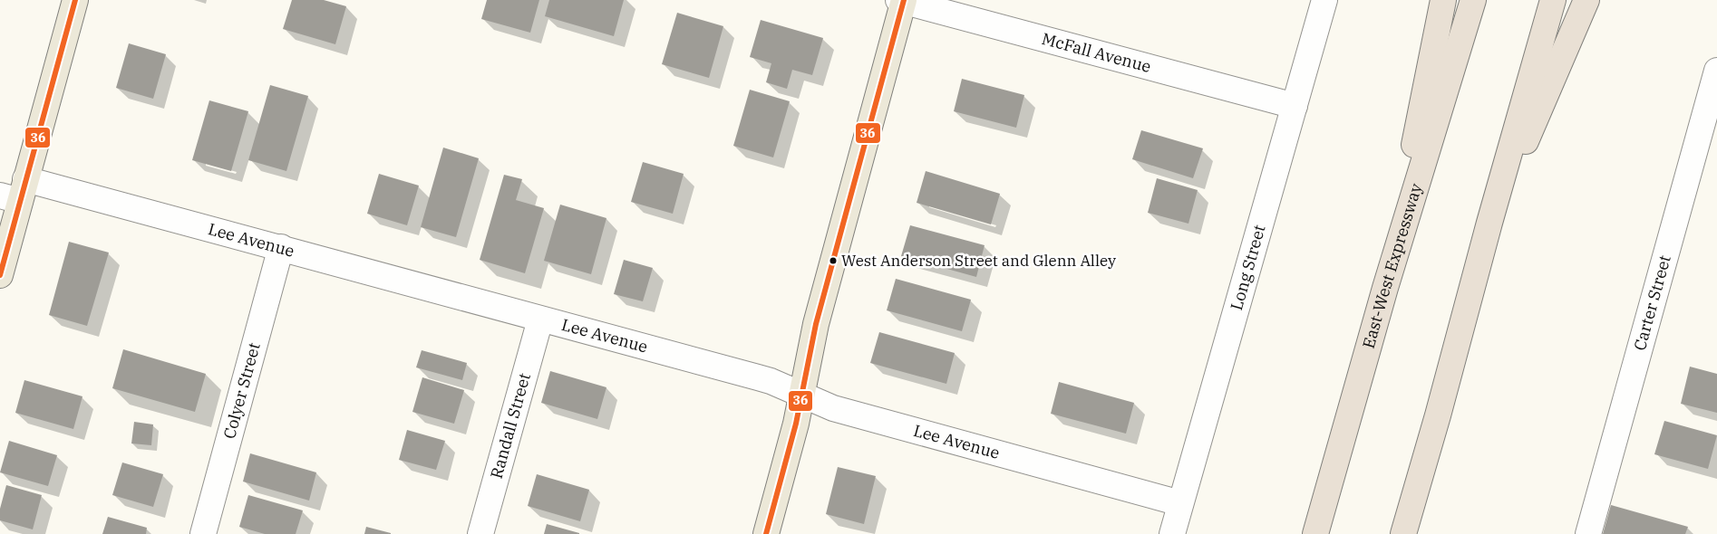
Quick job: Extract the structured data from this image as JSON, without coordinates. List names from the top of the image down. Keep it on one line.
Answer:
{"streets":{"highway":["East-West Expressway"],"street":["McFall Avenue","Lee Avenue","Long Street","Carter Street","Colyer Street","Randall Street"]},"crossings":[["McFall Avenue","Long Street"],["Lee Avenue","Long Street"],["Lee Avenue","Colyer Street"],["Lee Avenue","Randall Street"]],"places":["West Anderson Street and Glenn Alley"],"lines":["transit line 36"]}
